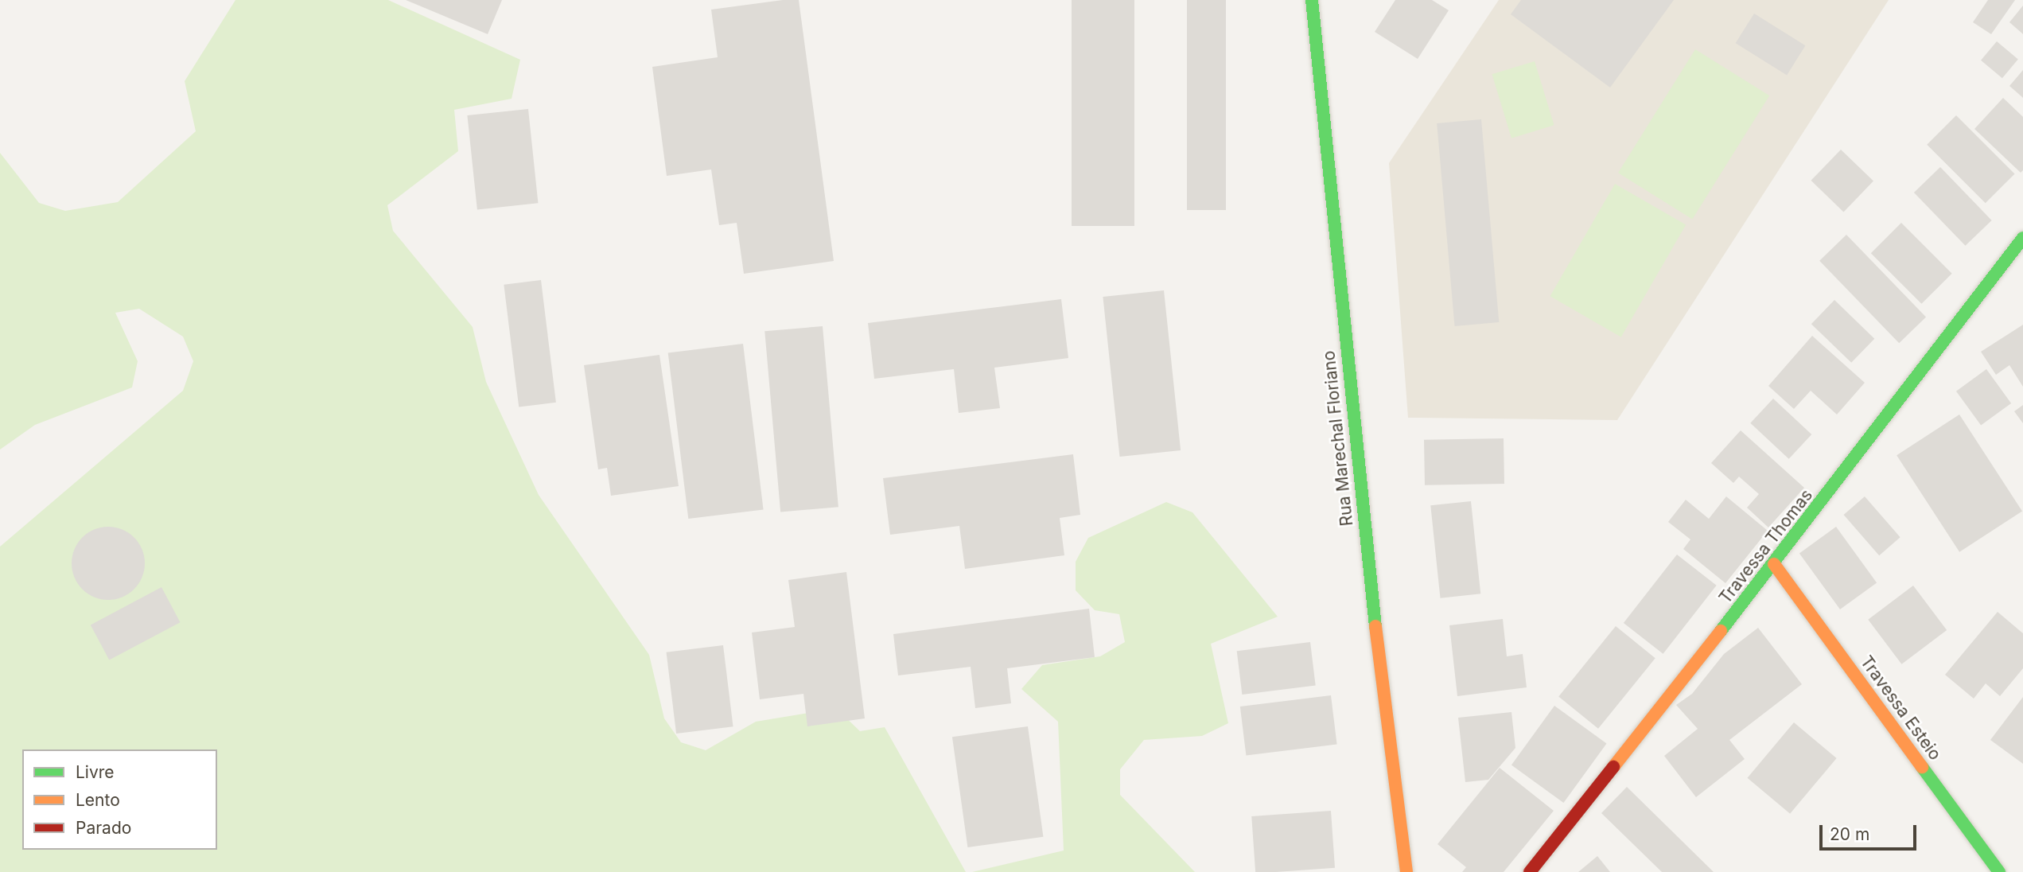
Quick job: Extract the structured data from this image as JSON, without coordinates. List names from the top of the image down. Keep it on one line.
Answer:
{"streets":{"street":["Rua Marechal Floriano","Travessa Thomas","Travessa Esteio"]},"crossings":[["Travessa Thomas","Travessa Esteio"]],"legend":["Livre","Lento","Parado"],"scale_bar":"20 m"}
